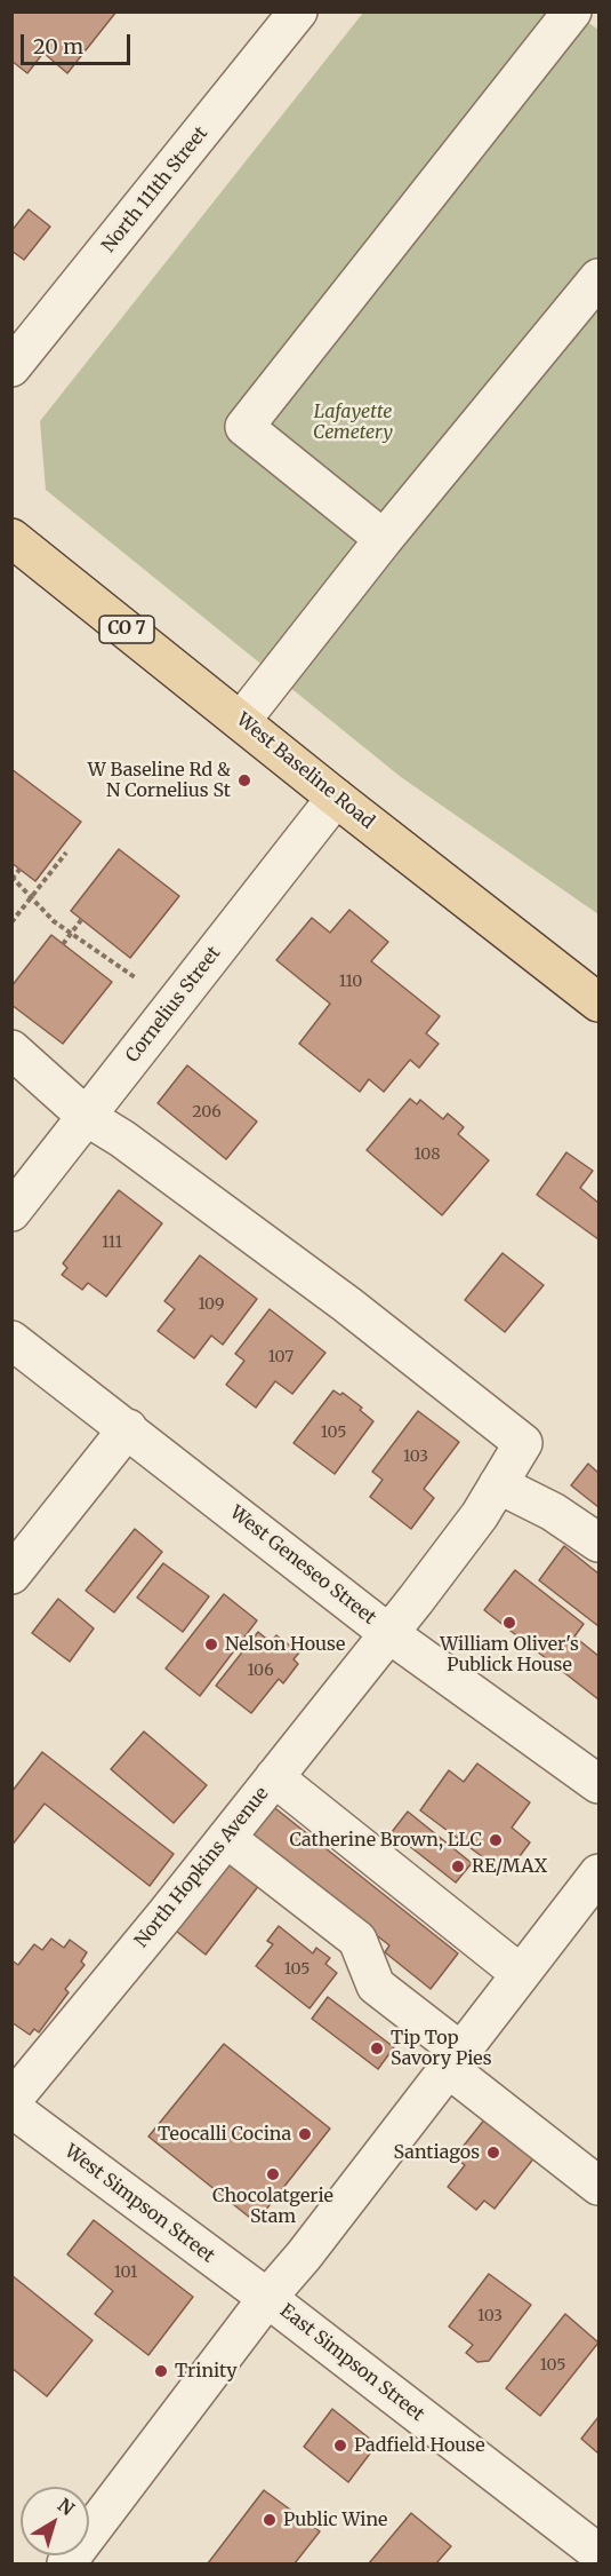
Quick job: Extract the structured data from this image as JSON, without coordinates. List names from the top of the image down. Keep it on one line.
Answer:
{"streets":{"main road":["CO 7","West Baseline Road"],"street":["North 111th Street","Cornelius Street","West Geneseo Street","North Hopkins Avenue","West Simpson Street","East Simpson Street"]},"crossings":[["West Baseline Road","Cornelius Street"],["Cornelius Street","North Hopkins Avenue"],["West Geneseo Street","North Hopkins Avenue"],["West Simpson Street","East Simpson Street"]],"parks":["Lafayette Cemetery"],"places":["W Baseline Rd & N Cornelius St","William Oliver's Publick House","Nelson House","Catherine Brown, LLC","RE/MAX","Tip Top Savory Pies","Teocalli Cocina","Santiagos","Chocolatgerie Stam","Trinity","Padfield House","Public Wine"],"house_numbers":["110","206","108","111","109","107","105","103","106","105","101","103","105"],"scale_bar":"20 m","north":"top right"}
